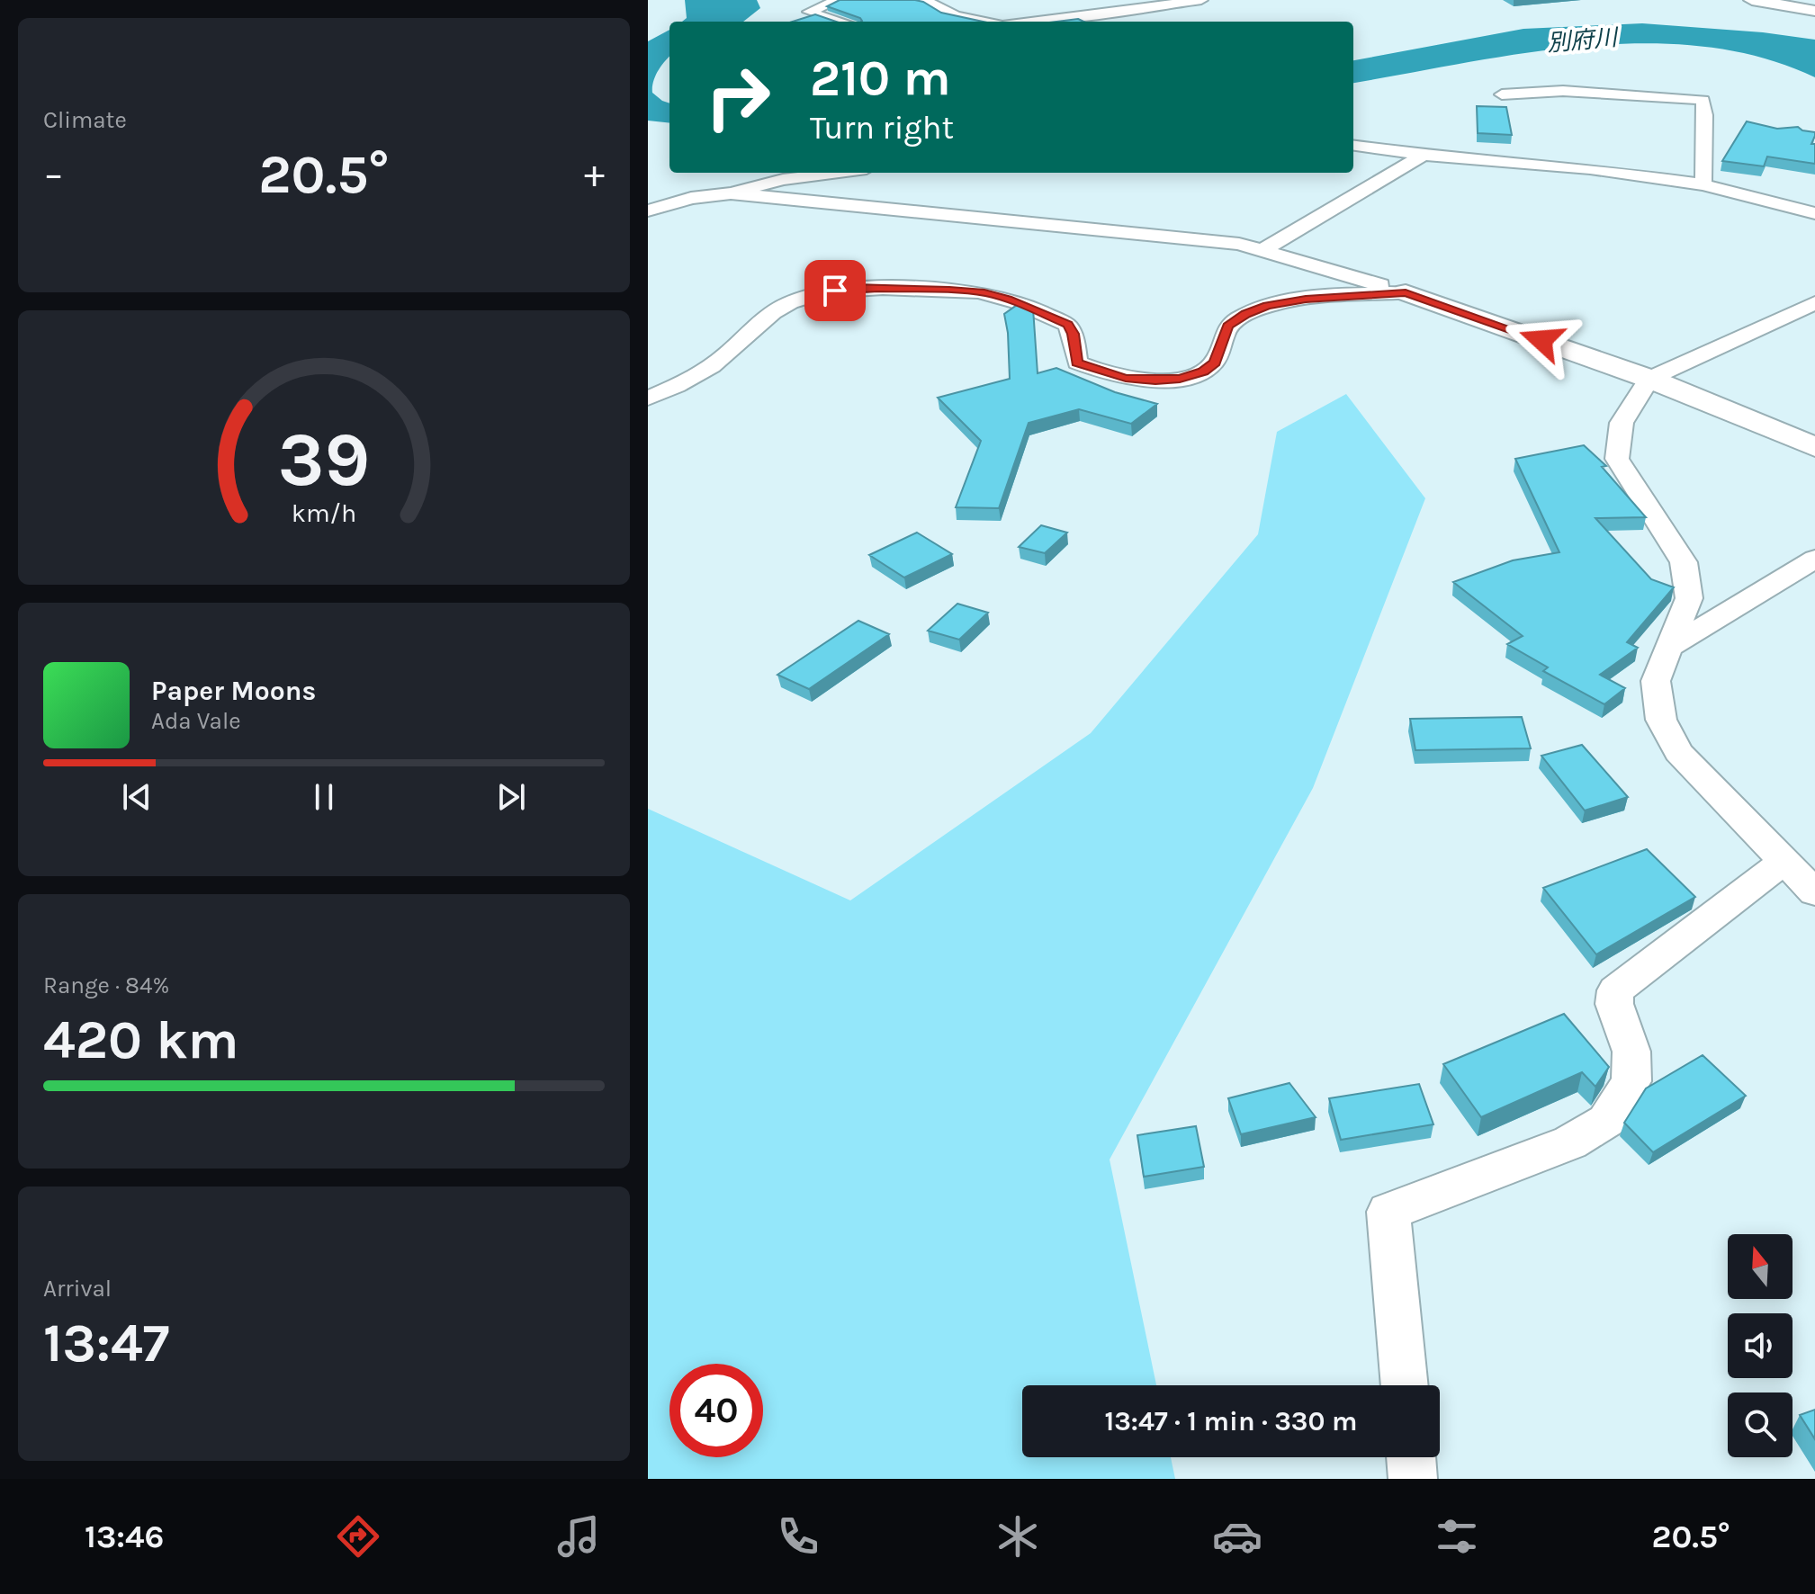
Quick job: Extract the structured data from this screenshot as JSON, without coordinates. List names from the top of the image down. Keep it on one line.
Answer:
{"water":["別府川"],"north":"top","page":{"tile":["Climate",["Range · 84%","420 km"],["Arrival","13:47"]],"turn":["210 m","Turn right"],"heat":["−","20.5°","+"],"song":["Paper Moons","Ada Vale"],"limit":"40","trip":"13:47 · 1 min · 330 m","tabs":["13:46","20.5°"],"gauge":["39","km/h"]}}
